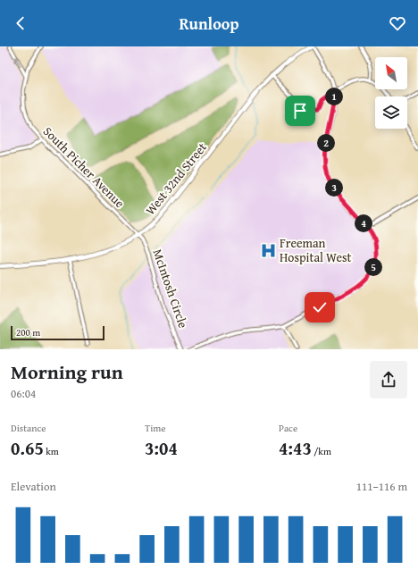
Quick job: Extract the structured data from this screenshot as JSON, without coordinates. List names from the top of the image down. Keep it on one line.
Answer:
{"streets":{"main road":["West 32nd Street"],"street":["South Picher Avenue","McIntosh Circle"]},"crossings":[["South Picher Avenue","West 32nd Street"],["South Picher Avenue","McIntosh Circle"],["West 32nd Street","McIntosh Circle"]],"places":{"hospital":["Freeman Hospital West"]},"scale_bar":"200 m","north":"top left","page":{"header":"Runloop","pins":["1","2","3","4","5"],"scale":"200 m","heading":["Morning run","06:04"],"stats":[["Distance","0.65 km"],["Time","3:04"],["Pace","4:43 /km"]],"chart":["Elevation","111–116 m"]}}
